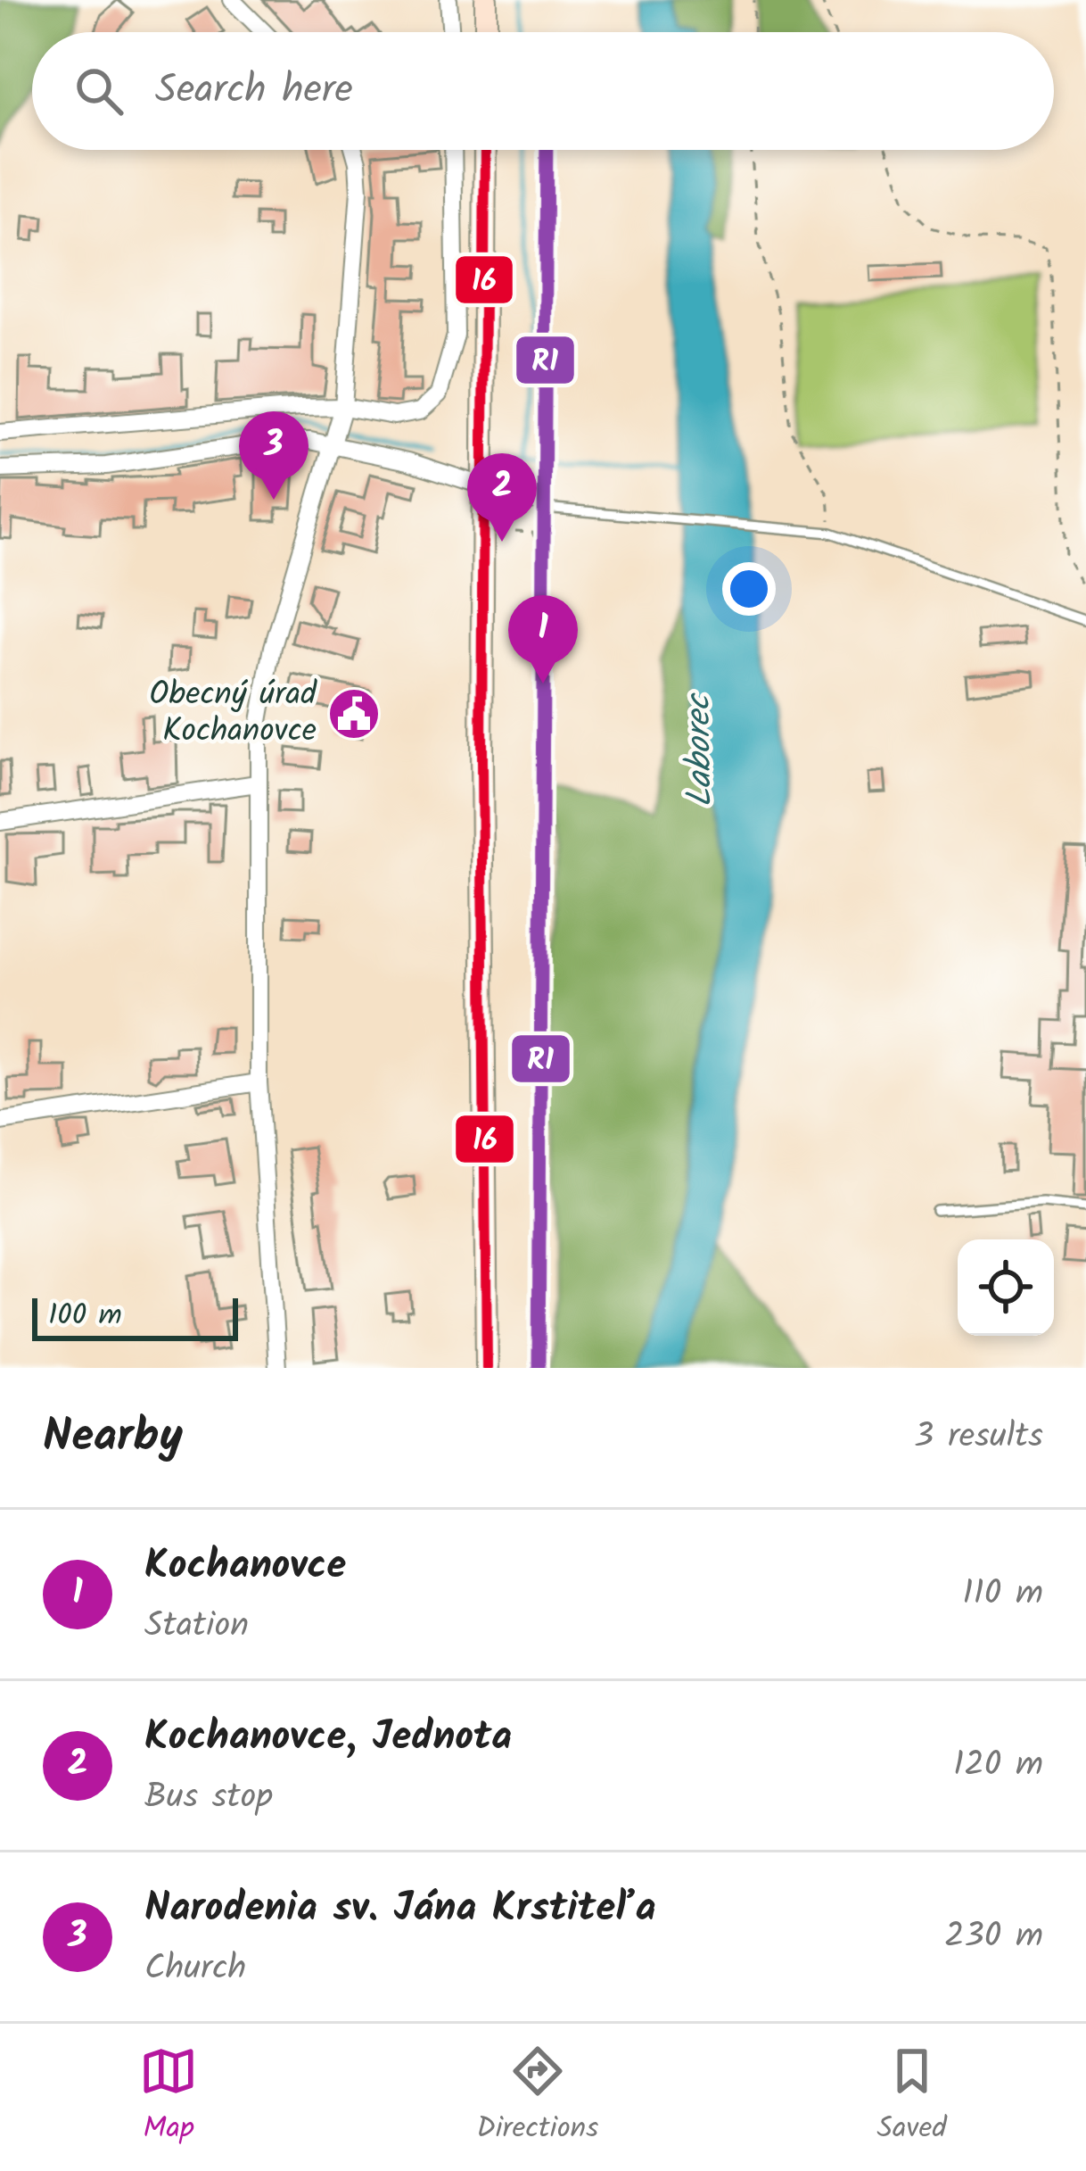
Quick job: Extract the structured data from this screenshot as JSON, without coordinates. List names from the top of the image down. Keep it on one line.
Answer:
{"water":["Laborec"],"places":{"public building":["Obecný úrad Kochanovce"]},"lines":["transit line R1","transit line 16"],"scale_bar":"100 m","page":{"search":"Search here","pins":["3","2","1"],"scale":"100 m","heading":["Nearby","3 results"],"list":[{"mark":"1","name":"Kochanovce","note":"Station","value":"110 m"},{"mark":"2","name":"Kochanovce, Jednota","note":"Bus stop","value":"120 m"},{"mark":"3","name":"Narodenia sv. Jána Krstiteľa","note":"Church","value":"230 m"}],"nav":["Map","Directions","Saved"]}}
